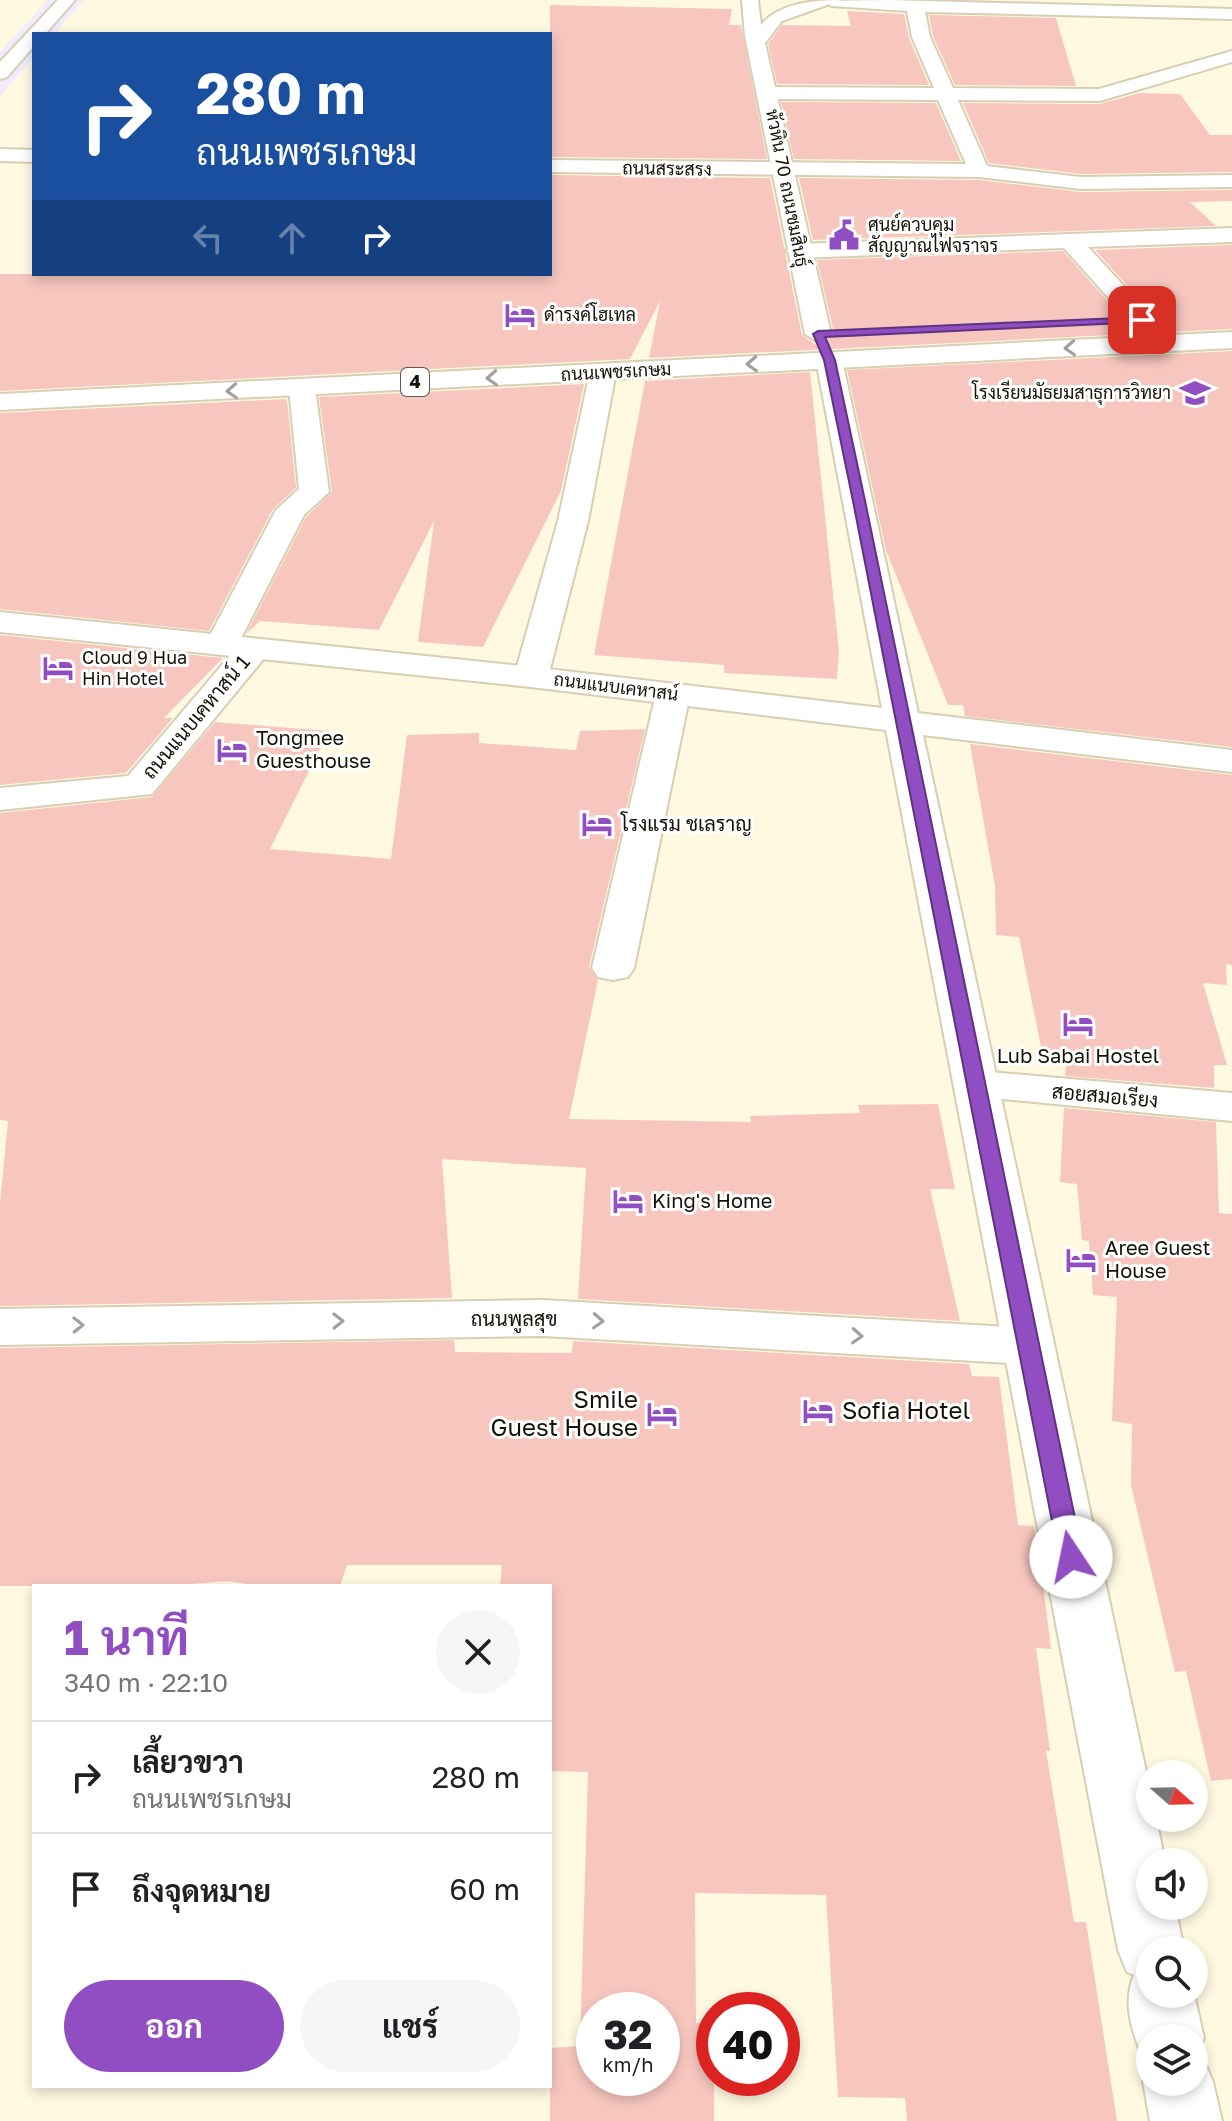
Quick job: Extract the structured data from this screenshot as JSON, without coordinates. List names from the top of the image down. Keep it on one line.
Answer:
{"streets":{"street":["ถนนสระสรง","หัวหิน 70 ถนนชมสินธุ์","ถนนเพชรเกษม","4","ถนนแนบเคหาสน์","ถนนแนบเคหาสน์ 1","สอยสมอเรียง","ถนนพูลสุข"]},"crossings":[["ถนนสระสรง","หัวหิน 70 ถนนชมสินธุ์"],["หัวหิน 70 ถนนชมสินธุ์","ถนนเพชรเกษม"],["หัวหิน 70 ถนนชมสินธุ์","ถนนแนบเคหาสน์"],["หัวหิน 70 ถนนชมสินธุ์","สอยสมอเรียง"],["หัวหิน 70 ถนนชมสินธุ์","ถนนพูลสุข"],["ถนนเพชรเกษม","ถนนแนบเคหาสน์ 1"],["ถนนแนบเคหาสน์","ถนนแนบเคหาสน์ 1"]],"one_way":["ถนนพูลสุข"],"places":{"public building":["ศูนย์ควบคุม สัญญาณไฟจราจร"],"hotel":["ดำรงค์โฮเทล","Cloud 9 Hua Hin Hotel","Tongmee Guesthouse","โรงแรม ชเลราญ","Lub Sabai Hostel","King's Home","Aree Guest House","Sofia Hotel","Smile Guest House"],"school or university":["โรงเรียนมัธยมสาธุการวิทยา"]},"north":"right","page":{"turn":["280 m","ถนนเพชรเกษม"],"heading":["1 นาที","340 m · 22:10"],"list":[{"name":"เลี้ยวขวา","note":"ถนนเพชรเกษม","value":"280 m"},{"name":"ถึงจุดหมาย","value":"60 m"}],"buttons":["ออก","แชร์"],"speed":"32 km/h","limit":"40"}}
